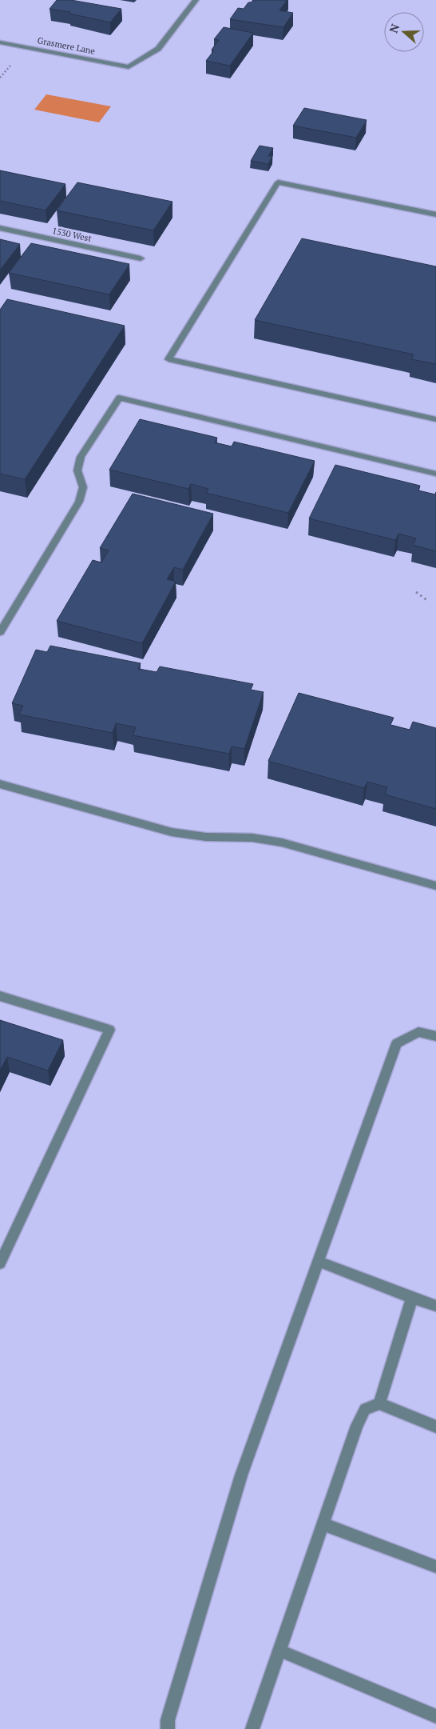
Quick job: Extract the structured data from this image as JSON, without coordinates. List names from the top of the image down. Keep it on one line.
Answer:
{"streets":{"street":["Grasmere Lane","1530 West"]},"north":"left"}
